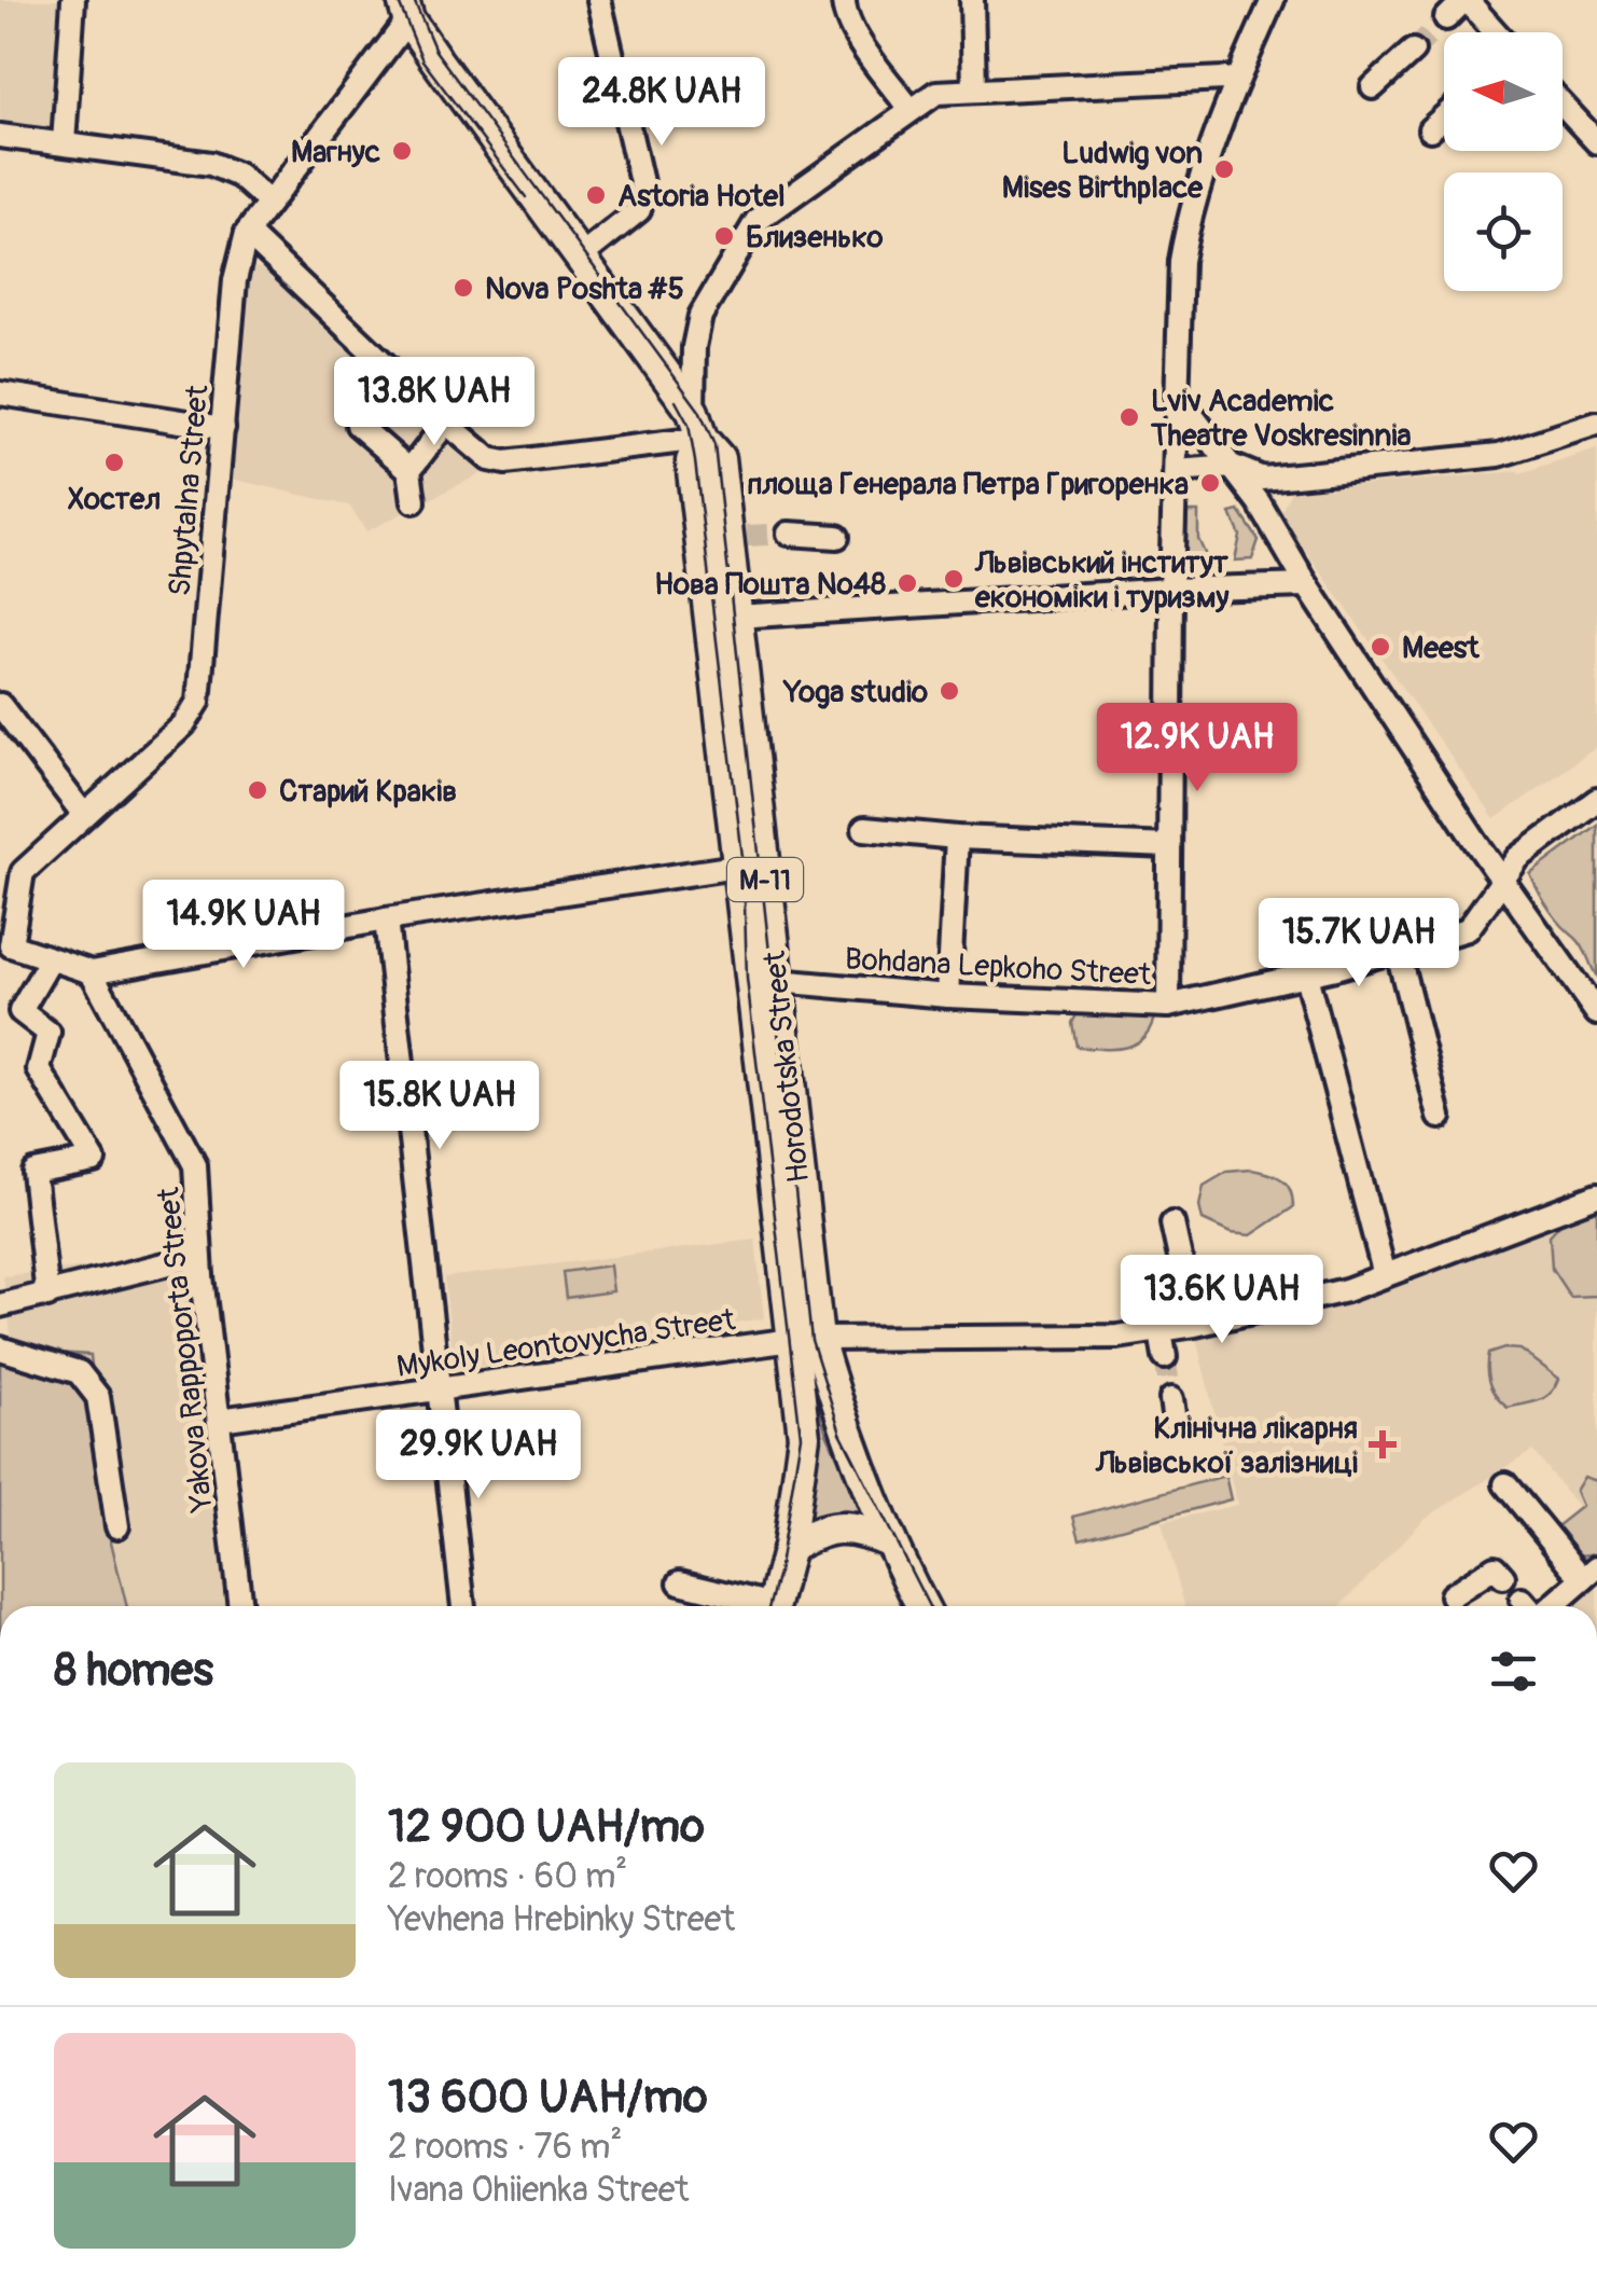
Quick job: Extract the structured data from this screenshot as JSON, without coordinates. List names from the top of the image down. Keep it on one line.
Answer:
{"streets":{"main road":["М-11","Horodotska Street"],"street":["Shpytalna Street","Bohdana Lepkoho Street","Mykoly Leontovycha Street","Yakova Rappoporta Street"]},"crossings":[["М-11","Horodotska Street"],["М-11","Mykoly Leontovycha Street"],["Bohdana Lepkoho Street","Horodotska Street"],["Horodotska Street","Mykoly Leontovycha Street"],["Mykoly Leontovycha Street","Yakova Rappoporta Street"]],"places":{"other":["Магнус","Ludwig von Mises Birthplace","Astoria Hotel","Близенько","Nova Poshta #5","Lviv Academic Theatre Voskresinnia","Хостел","площа Генерала Петра Григоренка","Львівський інститут економіки і туризму","Нова Пошта №48","Meest","Yoga studio","Старий Краків"],"health":["Клінічна лікарня Львівської залізниці"]},"north":"left","page":{"price":["24.8K UAH","13.8K UAH","12.9K UAH","14.9K UAH","15.7K UAH","15.8K UAH","13.6K UAH","29.9K UAH"],"heading":"8 homes","list":[{"name":"12 900 UAH/mo","note":"2 rooms · 60 m² · Yevhena Hrebinky Street"},{"name":"13 600 UAH/mo","note":"2 rooms · 76 m² · Ivana Ohiienka Street"}]}}
